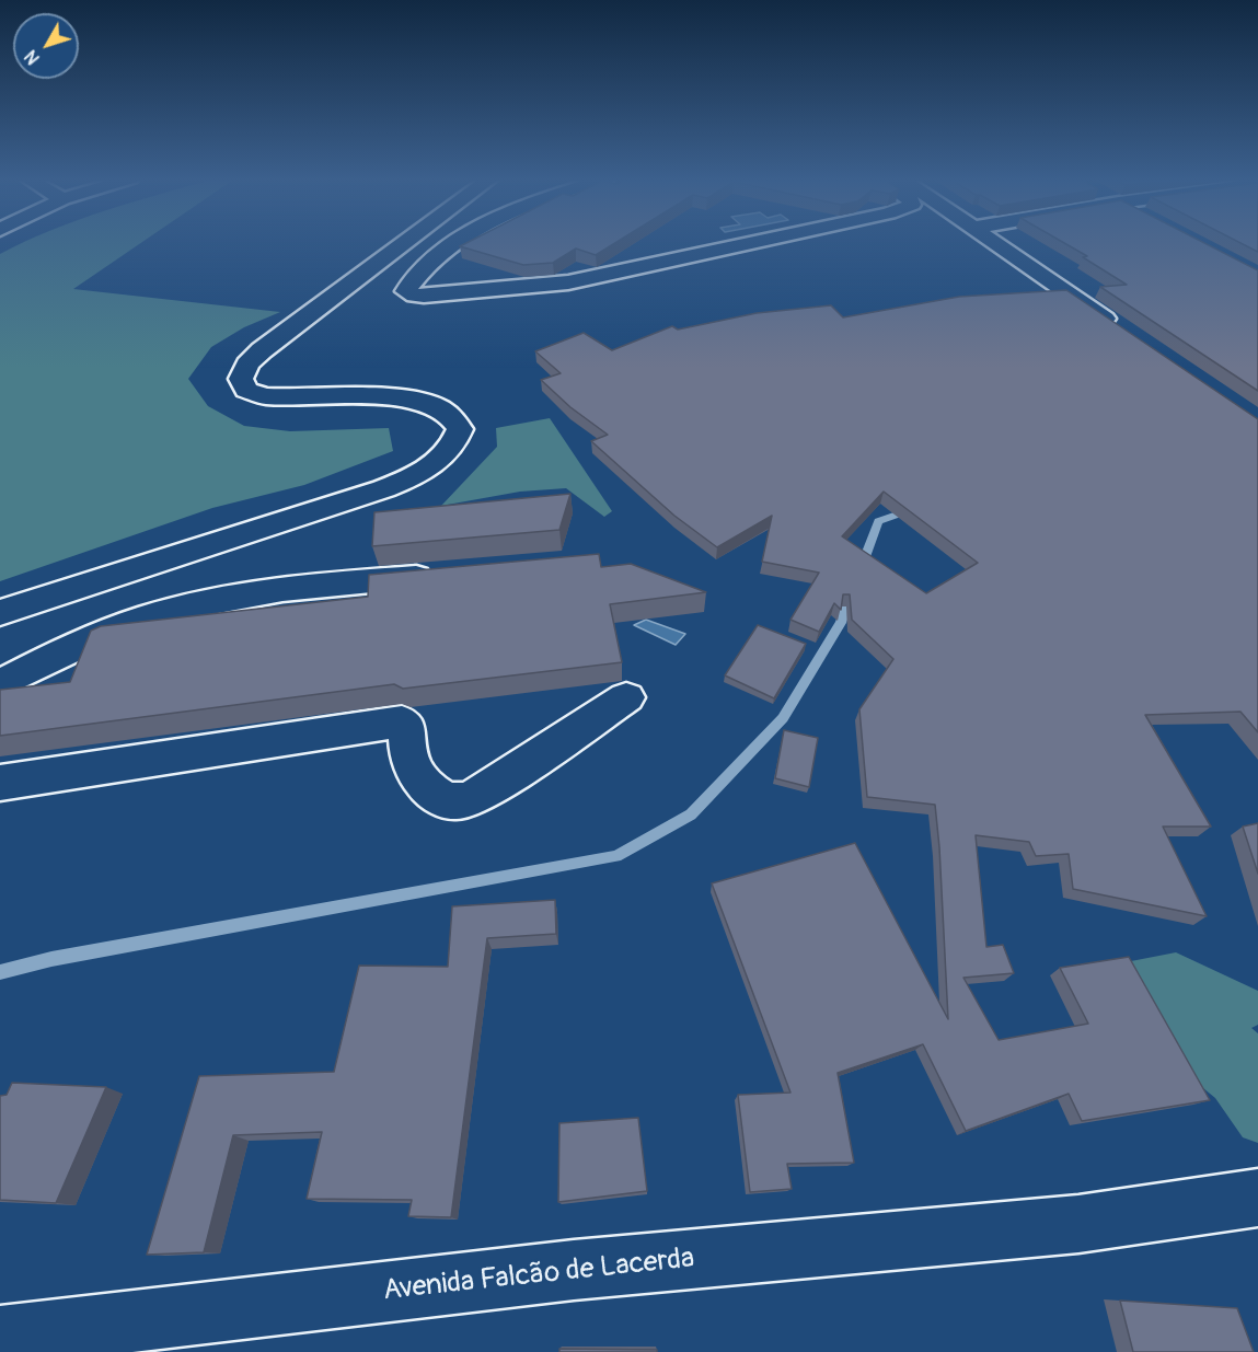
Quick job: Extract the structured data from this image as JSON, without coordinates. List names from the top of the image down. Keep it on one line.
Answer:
{"streets":{"street":["Avenida Falcão de Lacerda"]},"north":"bottom left"}
